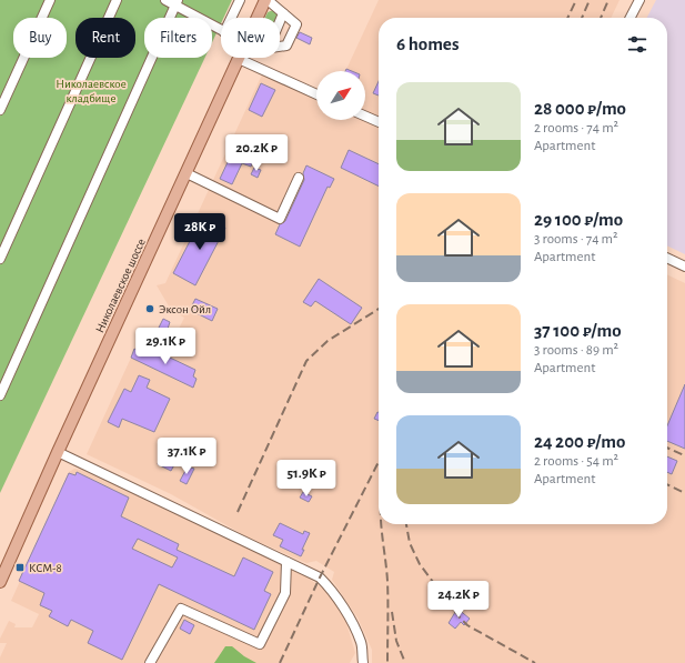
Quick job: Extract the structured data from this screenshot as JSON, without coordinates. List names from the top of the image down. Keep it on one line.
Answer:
{"streets":{"main road":["Николаевское шоссе"]},"parks":["Николаевское кладбище"],"places":{"other":["Эксон Ойл"],"transit":["КСМ-8"]},"north":"top right","page":{"chip":["Buy","Rent","Filters","New"],"heading":"6 homes","list":[{"name":"28 000 ₽/mo","note":"2 rooms · 74 m² · Apartment"},{"name":"29 100 ₽/mo","note":"3 rooms · 74 m² · Apartment"},{"name":"37 100 ₽/mo","note":"3 rooms · 89 m² · Apartment"},{"name":"24 200 ₽/mo","note":"2 rooms · 54 m² · Apartment"}],"price":["20.2K ₽","28K ₽","29.1K ₽","37.1K ₽","51.9K ₽","24.2K ₽"]}}
